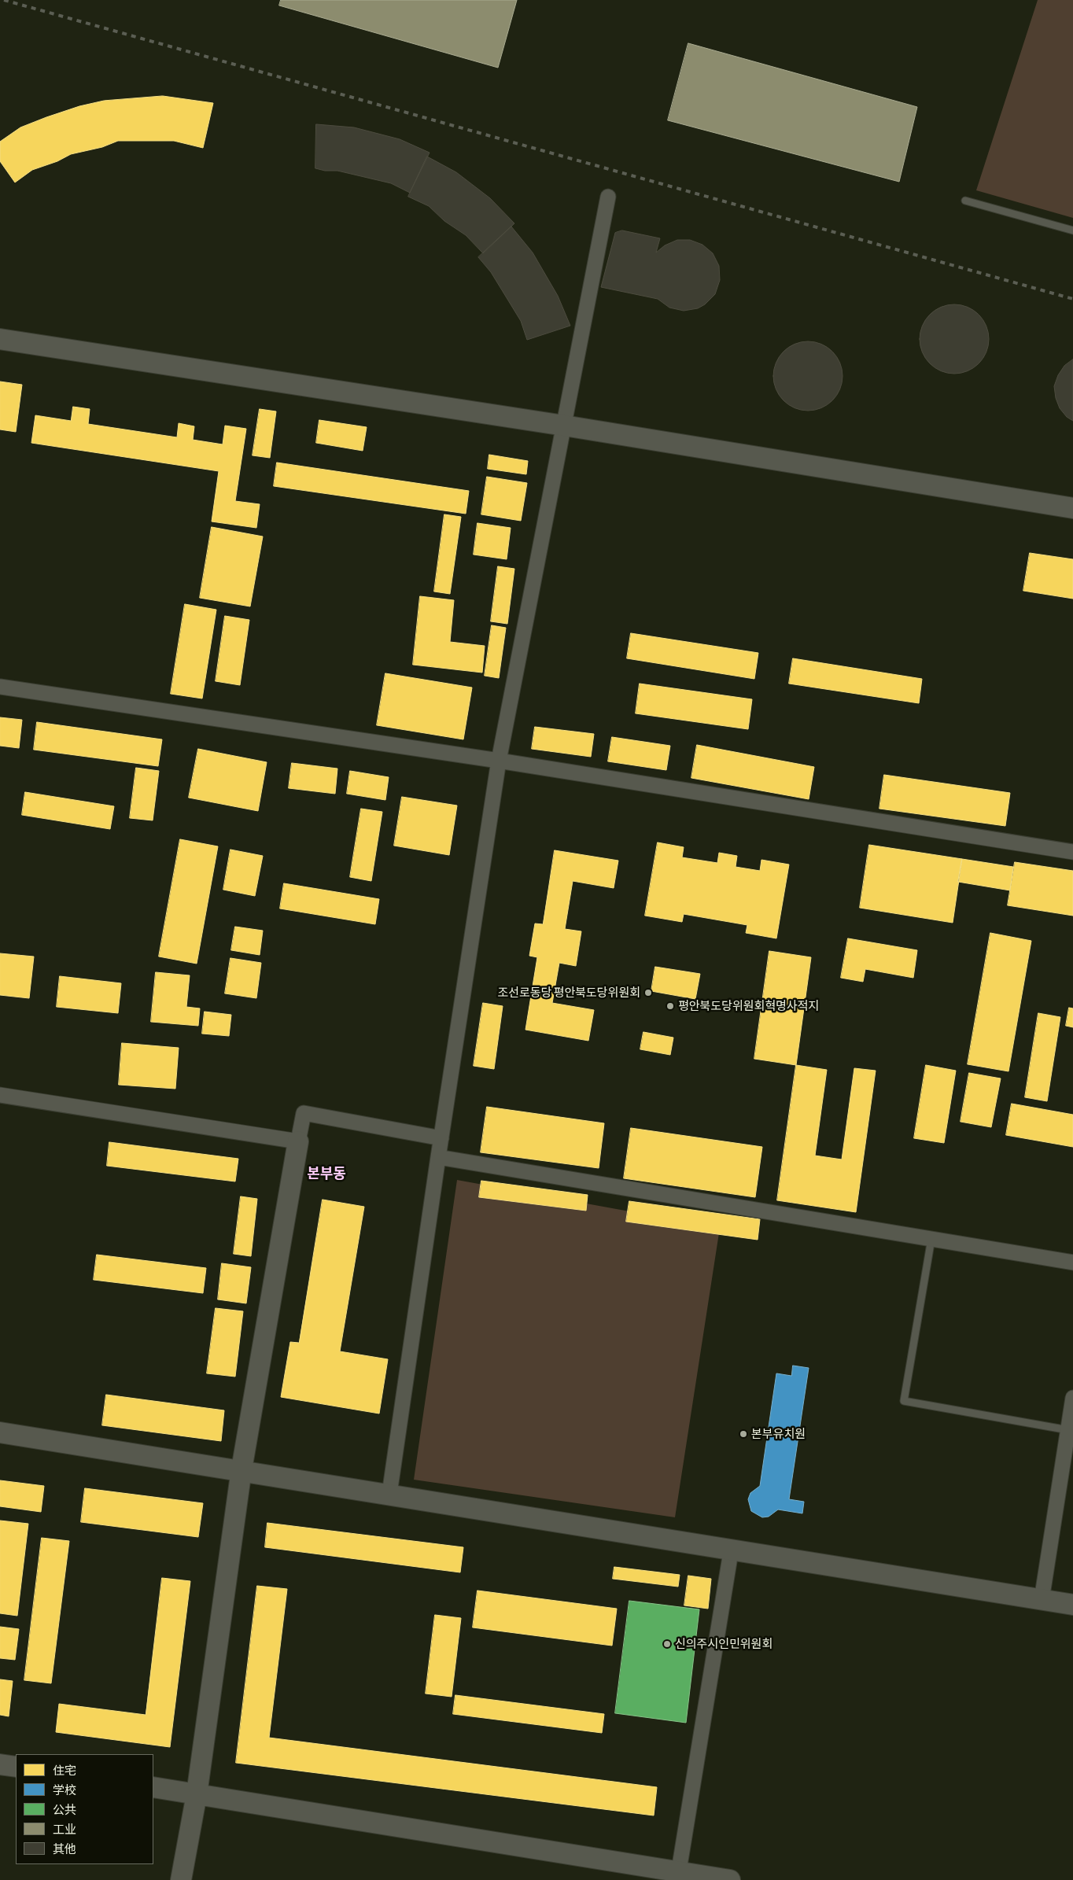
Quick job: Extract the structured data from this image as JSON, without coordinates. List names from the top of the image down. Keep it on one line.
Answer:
{"districts":["본부동"],"places":["조선로동당 평안북도당위원회","평안북도당위원회혁명사적지","본부유치원","신의주시인민위원회"],"legend":["住宅","学校","公共","工业","其他"]}
